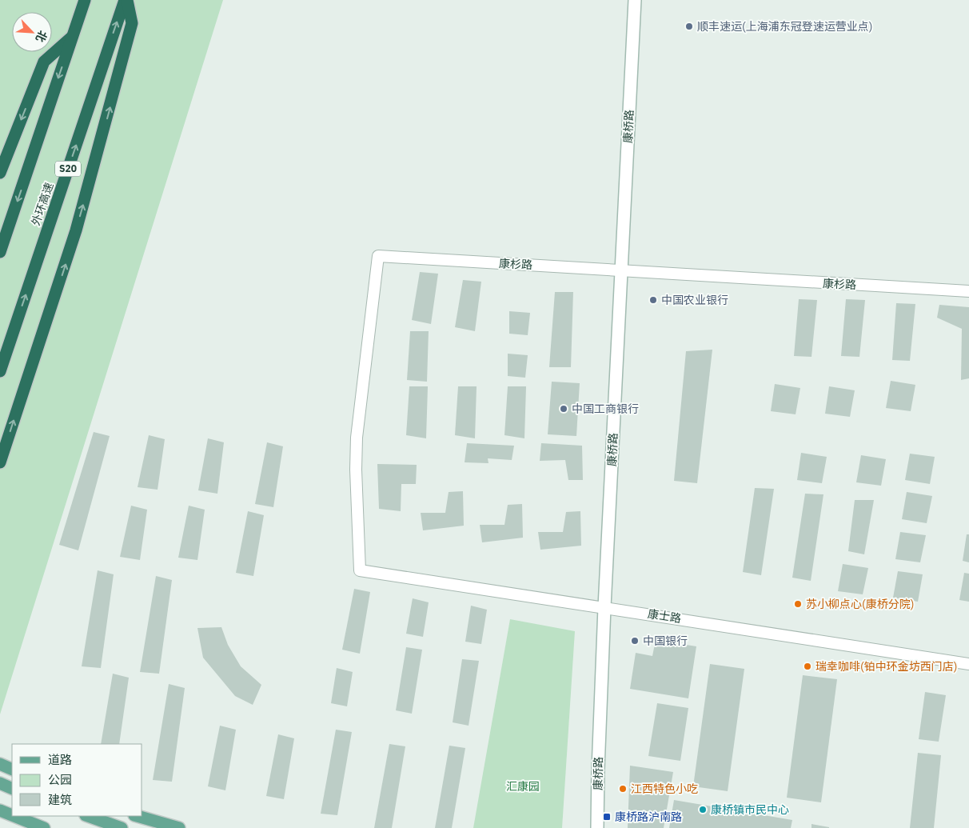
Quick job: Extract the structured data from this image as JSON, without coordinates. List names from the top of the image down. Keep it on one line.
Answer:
{"streets":{"highway":["S20","外环高速"],"main road":["康桥路"],"street":["康杉路","康士路"]},"crossings":[["康桥路","康杉路"],["康桥路","康士路"],["康杉路","康士路"]],"parks":["汇康园"],"places":{"other":["顺丰速运(上海浦东冠登速运营业点)","中国农业银行","中国工商银行","苏小柳点心(康桥分院)","中国银行","瑞幸咖啡(铂中环金坊西门店)","江西特色小吃","康桥镇市民中心"],"transit":["康桥路沪南路"]},"legend":["道路","公园","建筑"],"north":"bottom right"}
